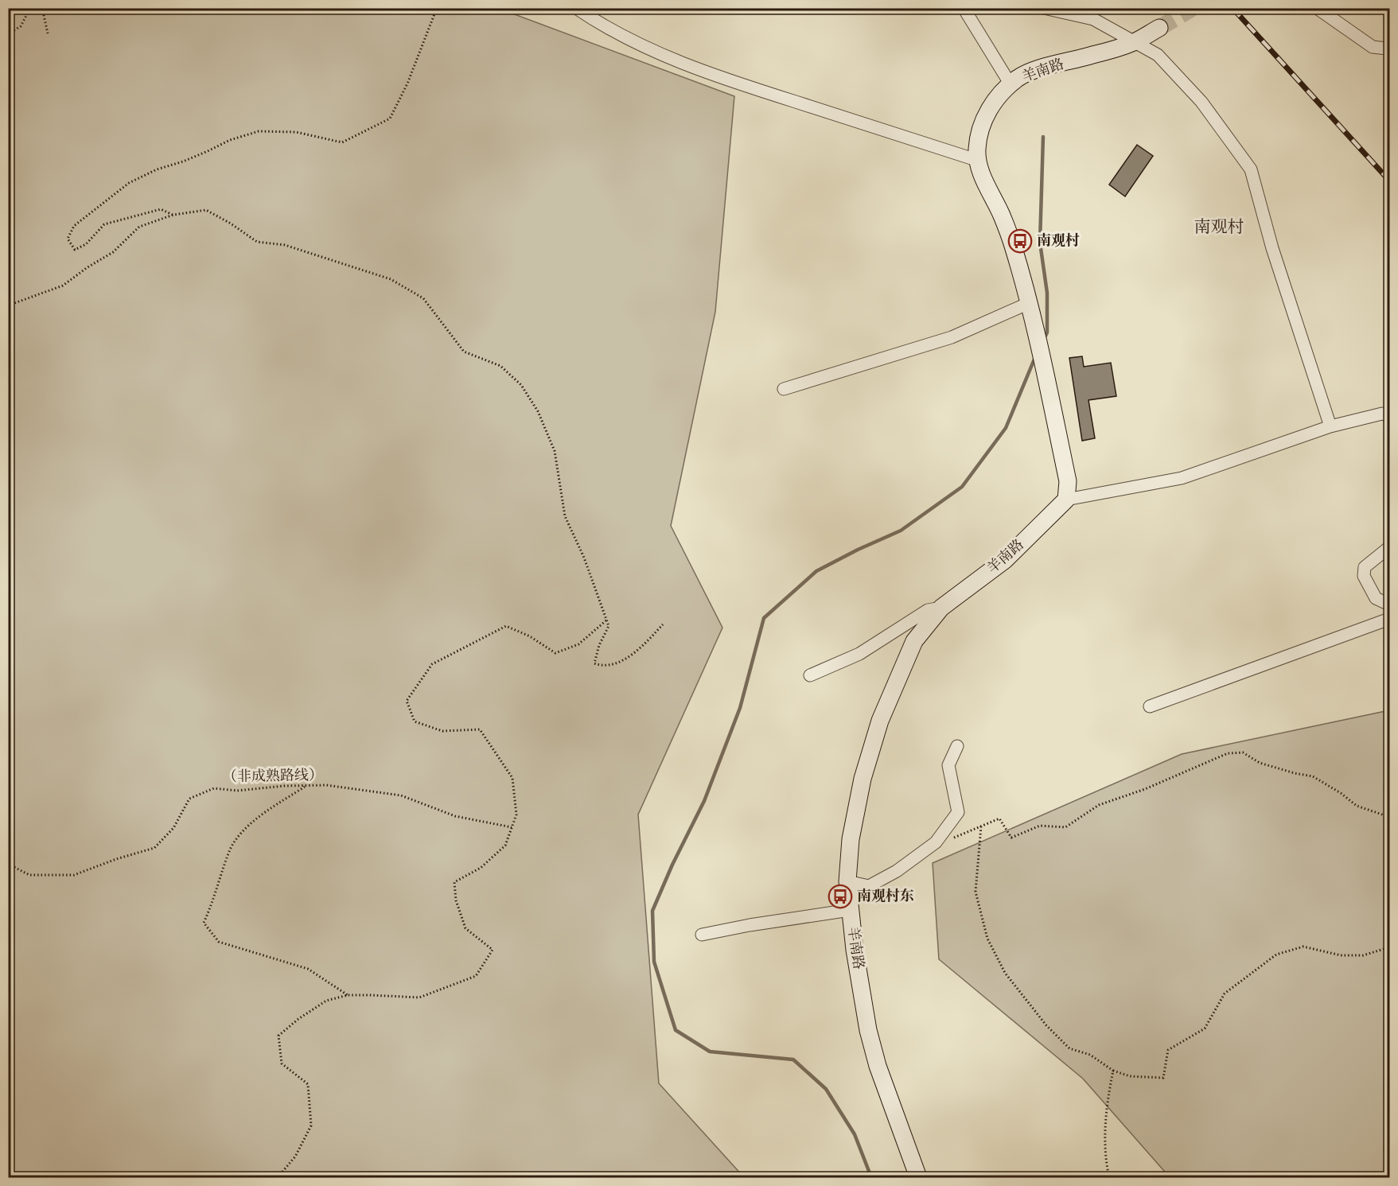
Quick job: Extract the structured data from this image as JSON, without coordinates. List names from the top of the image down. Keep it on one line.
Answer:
{"streets":{"street":["羊南路"],"path":["（非成熟路线）"]},"districts":["南观村"],"places":{"bus stop":["南观村","南观村东"]}}
